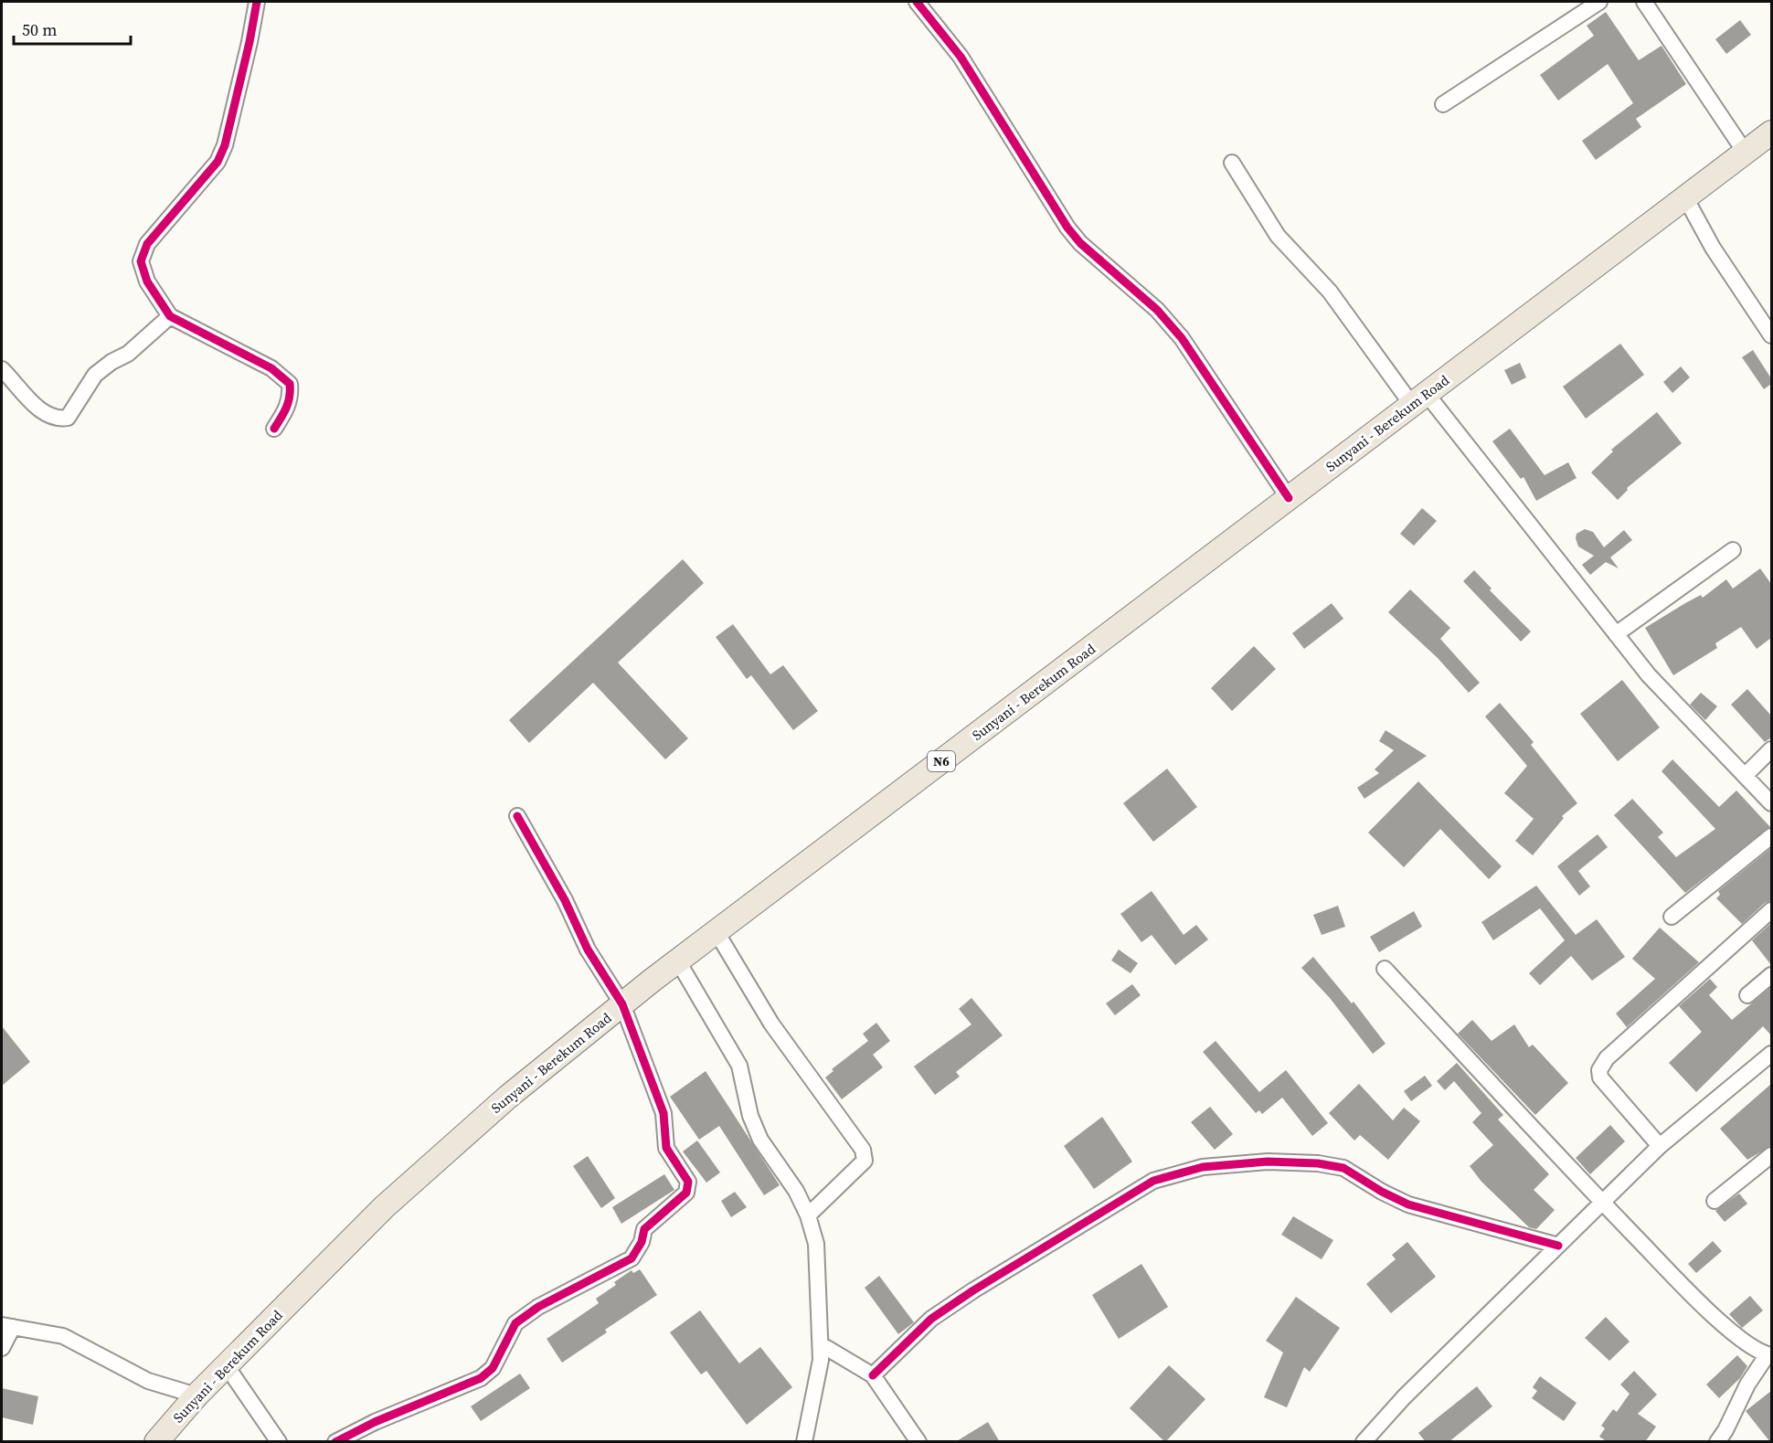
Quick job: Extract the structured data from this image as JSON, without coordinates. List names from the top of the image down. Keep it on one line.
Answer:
{"streets":{"main road":["Sunyani - Berekum Road","N6"]},"scale_bar":"50 m"}
